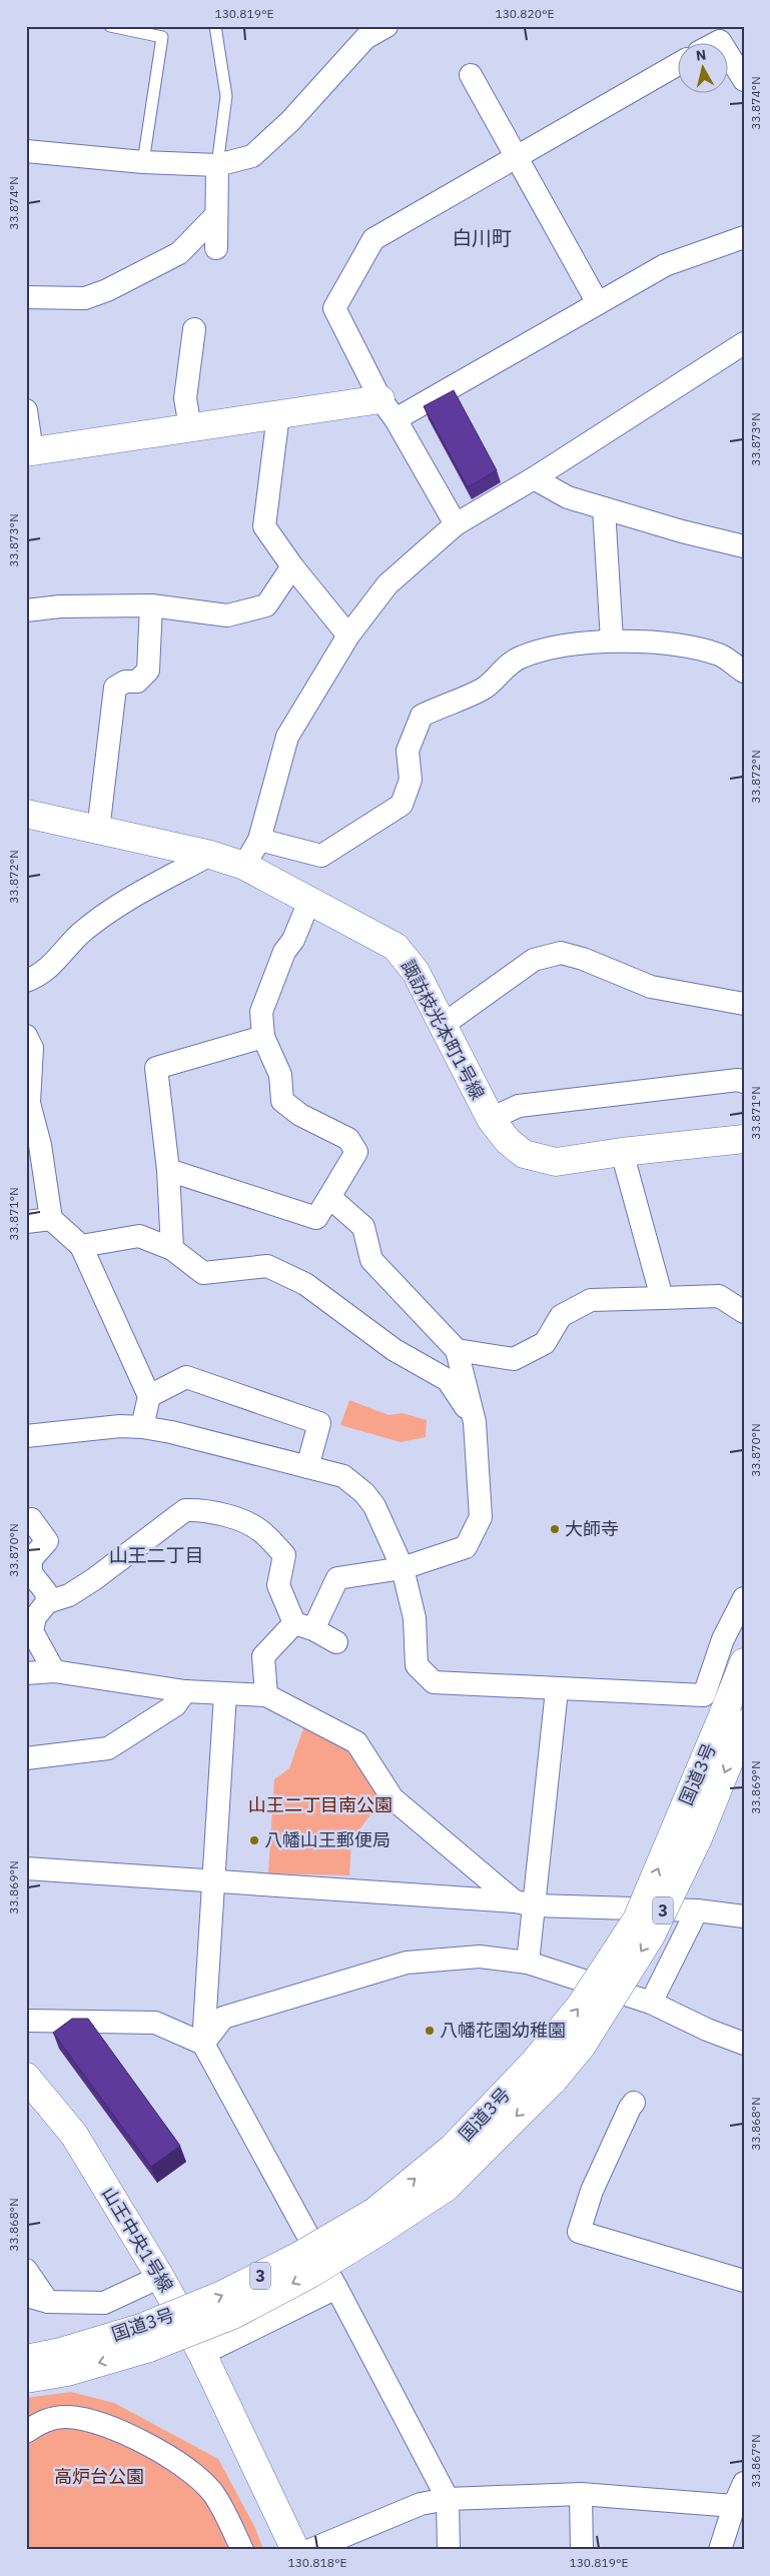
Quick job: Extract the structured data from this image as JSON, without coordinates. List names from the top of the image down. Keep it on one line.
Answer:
{"streets":{"main road":["諏訪枝光本町1号線","国道3号","3","山王中央1号線"]},"districts":["白川町","山王二丁目"],"parks":["山王二丁目南公園","高炉台公園"],"places":["大師寺","八幡山王郵便局","八幡花園幼稚園"],"north":"top","coordinates":["130.819°E","130.820°E","33.874°N","33.873°N","33.872°N","33.871°N","33.870°N","33.869°N","33.868°N","33.867°N","130.818°E"]}
